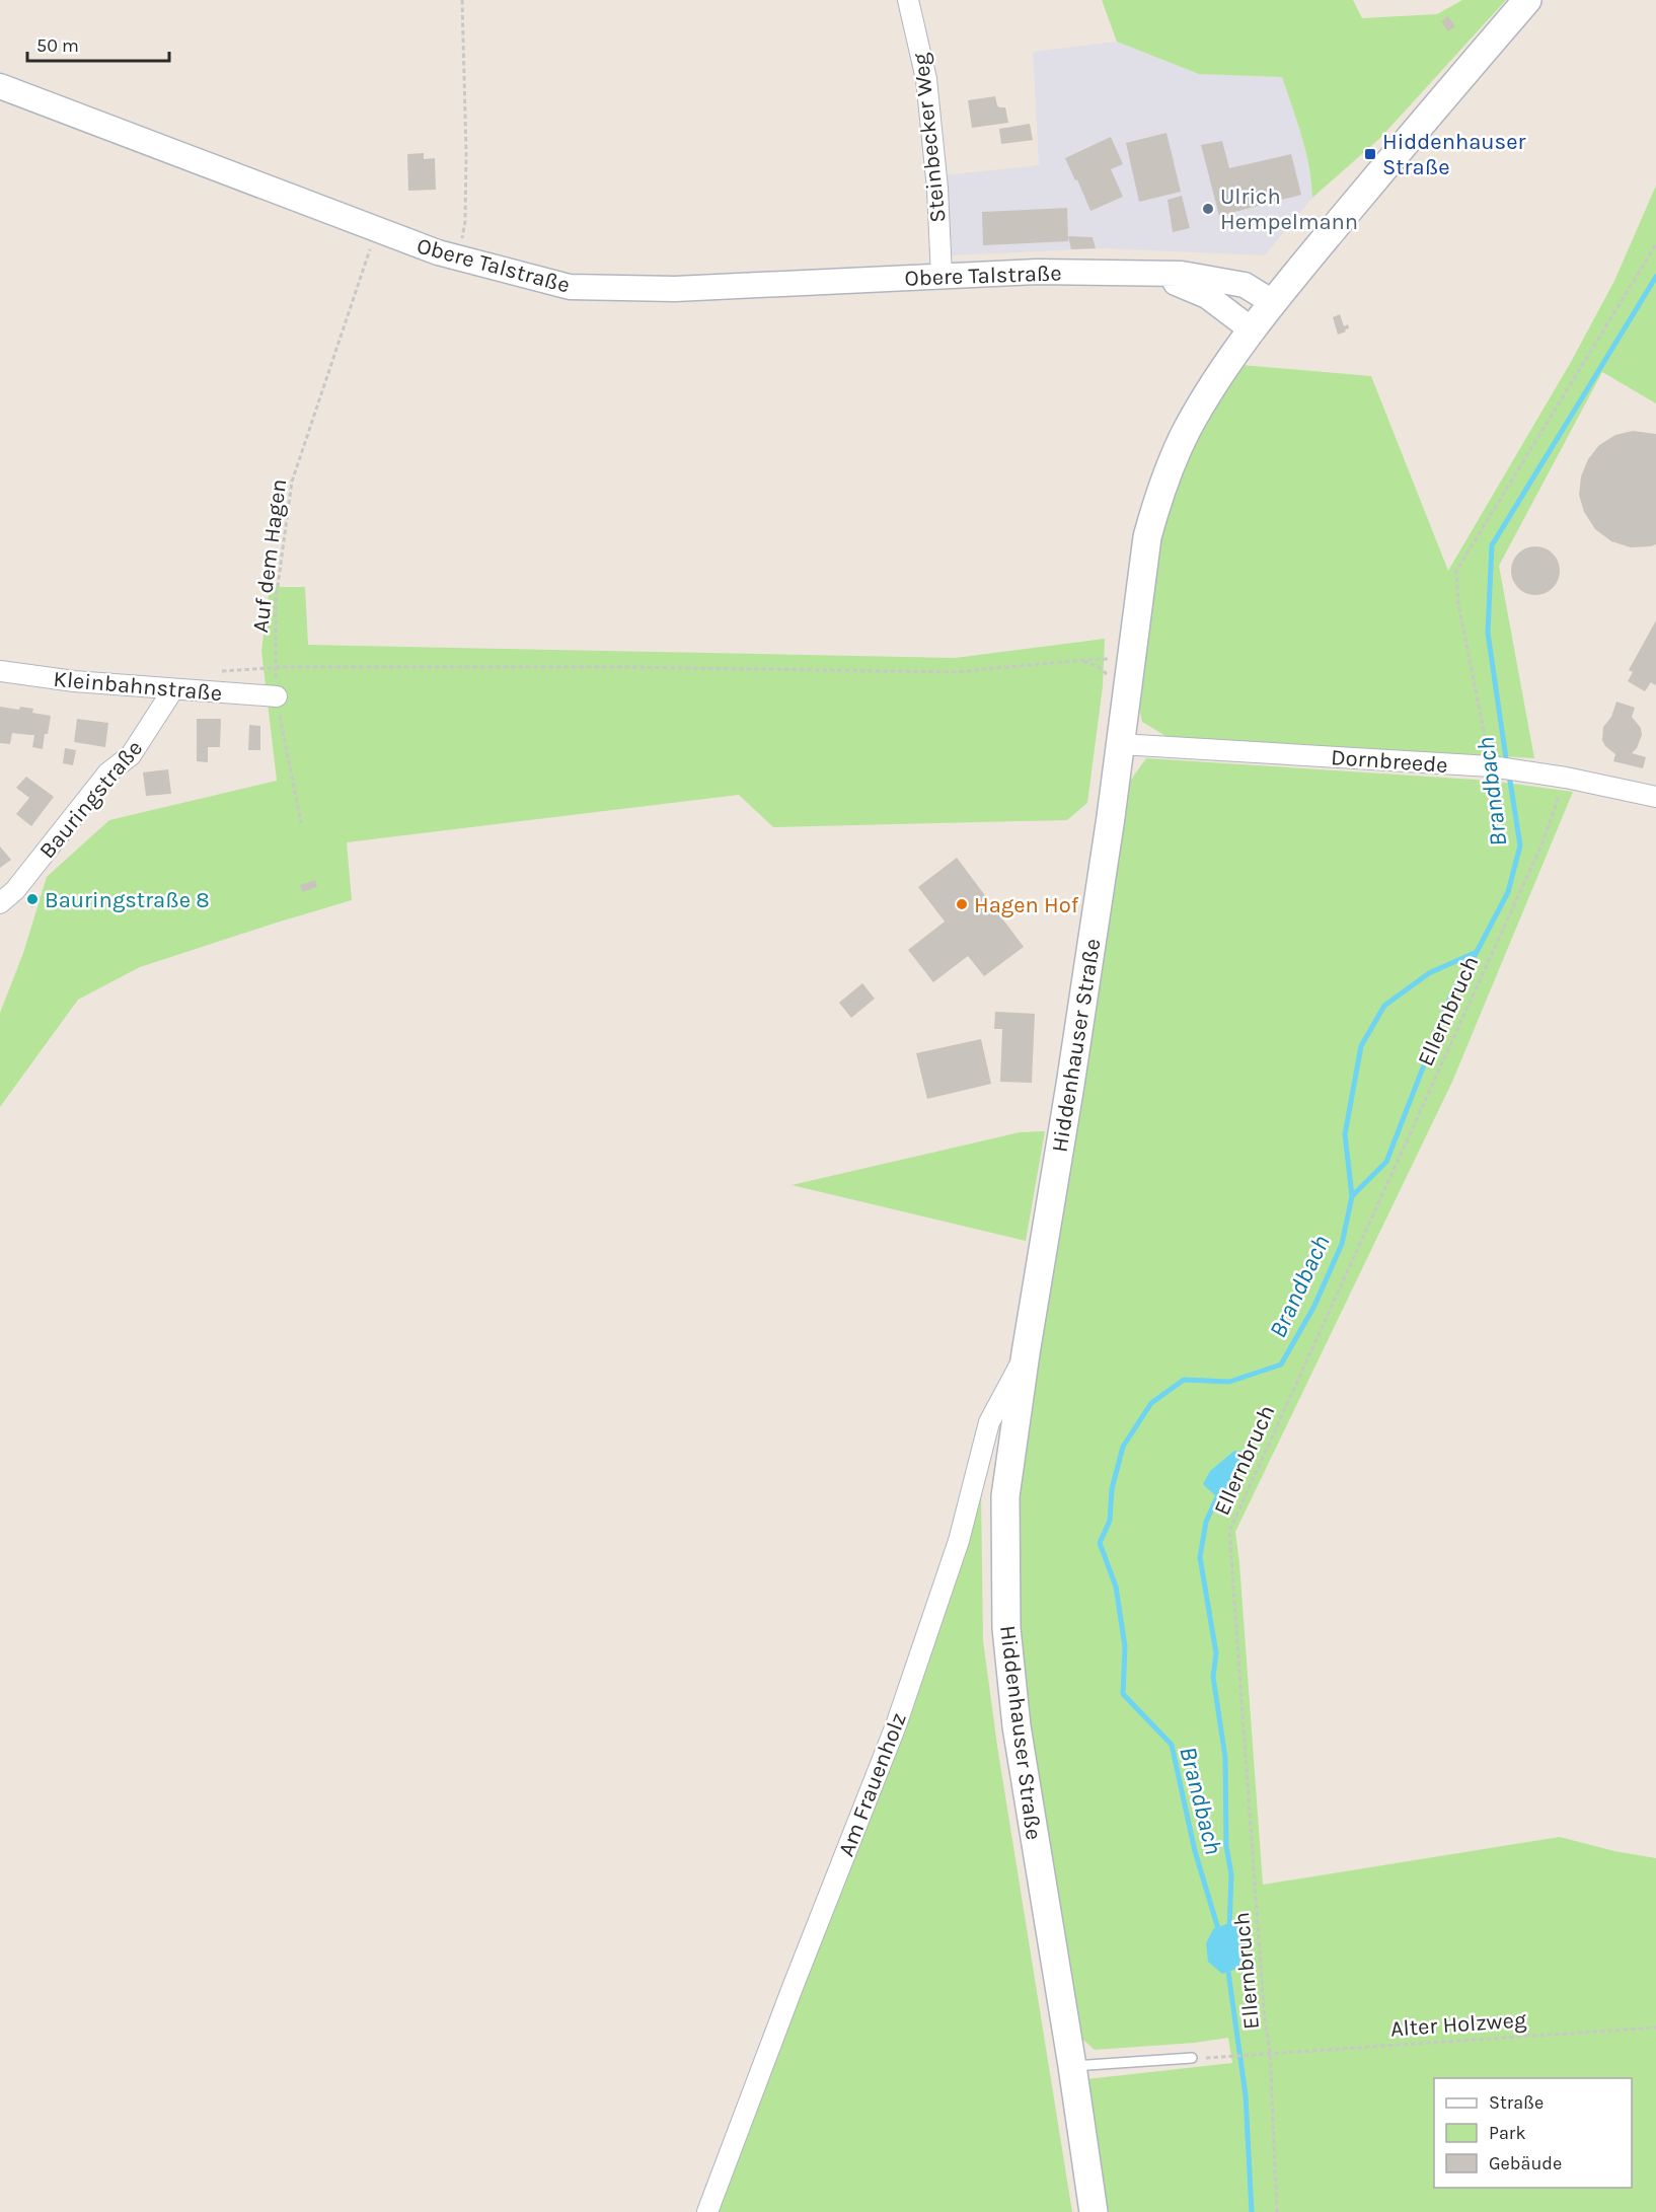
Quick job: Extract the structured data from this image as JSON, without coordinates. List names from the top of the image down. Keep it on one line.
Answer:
{"streets":{"main road":["Hiddenhauser Straße"],"street":["Steinbecker Weg","Obere Talstraße","Kleinbahnstraße","Dornbreede","Bauringstraße","Am Frauenholz"],"path":["Auf dem Hagen","Ellernbruch","Alter Holzweg"]},"crossings":[["Steinbecker Weg","Obere Talstraße"],["Obere Talstraße","Auf dem Hagen"],["Obere Talstraße","Hiddenhauser Straße"],["Auf dem Hagen","Kleinbahnstraße"],["Kleinbahnstraße","Bauringstraße"],["Dornbreede","Ellernbruch"],["Dornbreede","Hiddenhauser Straße"],["Ellernbruch","Alter Holzweg"],["Hiddenhauser Straße","Am Frauenholz"]],"water":["Brandbach"],"places":{"transit":["Hiddenhauser Straße"],"other":["Ulrich Hempelmann","Bauringstraße 8","Hagen Hof"]},"legend":["Straße","Park","Gebäude"],"scale_bar":"50 m"}
